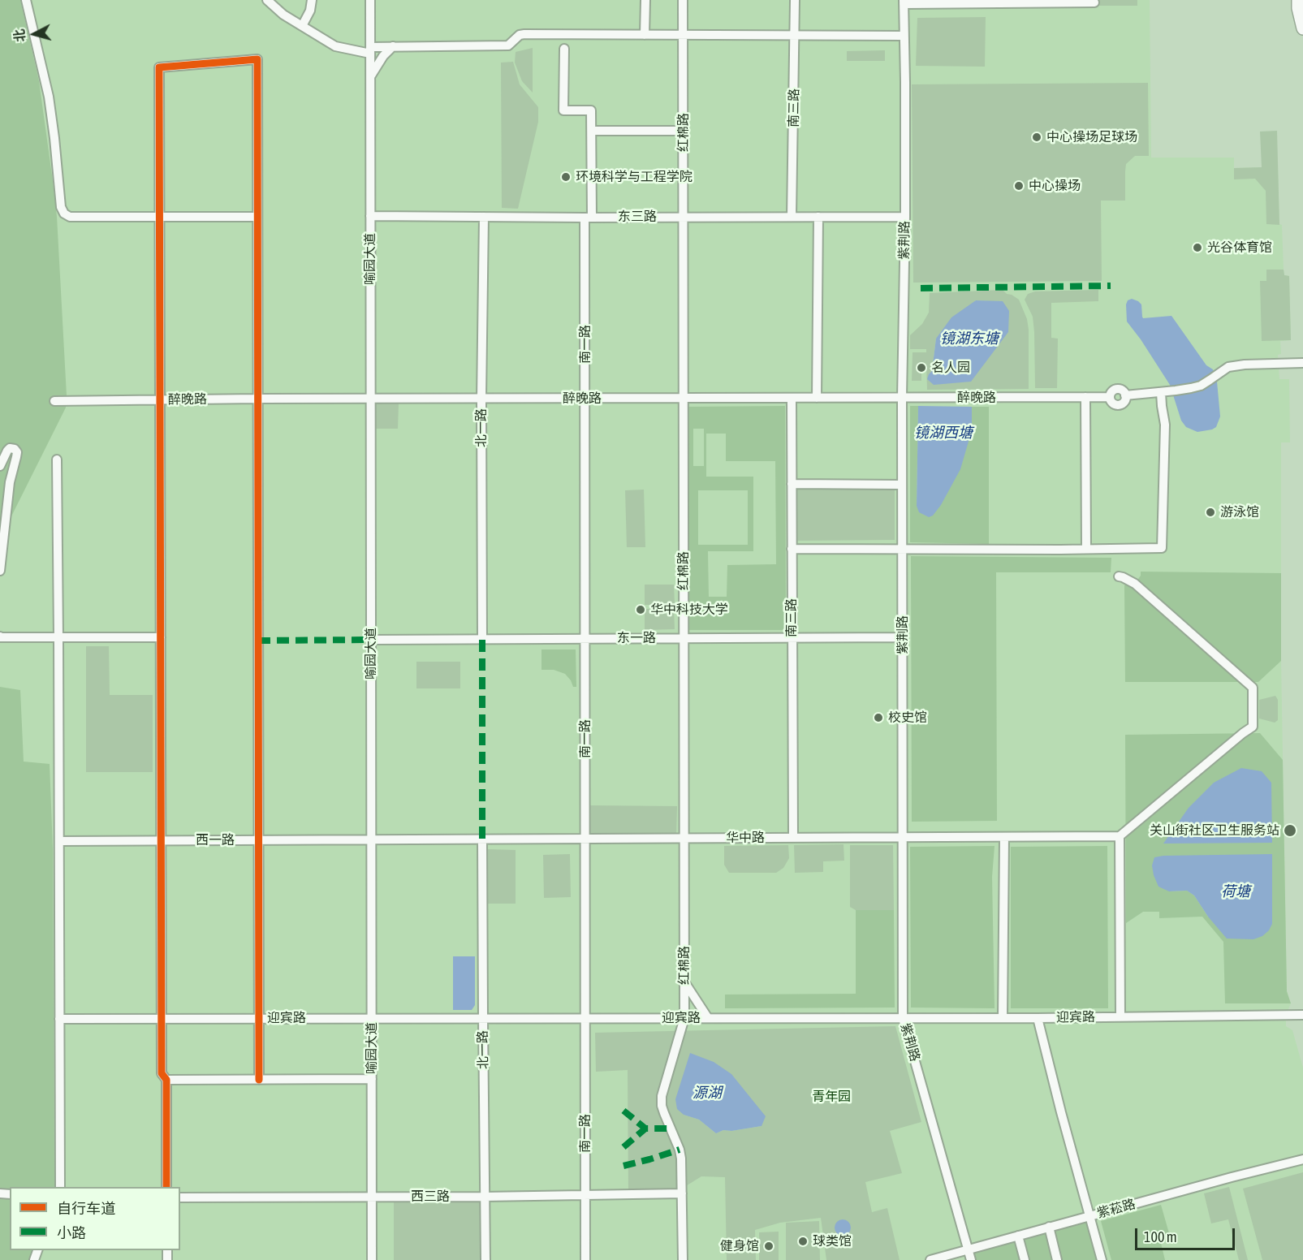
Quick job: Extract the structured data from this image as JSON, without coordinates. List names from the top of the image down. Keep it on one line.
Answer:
{"streets":{"street":["南三路","红棉路","东三路","紫荆路","喻园大道","南一路","醉晚路","北一路","东一路","华中路","西一路","迎宾路","西三路","紫菘路"]},"crossings":[["南三路","东三路"],["南三路","醉晚路"],["南三路","东一路"],["南三路","华中路"],["红棉路","东三路"],["红棉路","醉晚路"],["红棉路","东一路"],["红棉路","华中路"],["红棉路","迎宾路"],["红棉路","西三路"],["东三路","紫荆路"],["东三路","喻园大道"],["东三路","南一路"],["东三路","北一路"],["紫荆路","醉晚路"],["紫荆路","东一路"],["紫荆路","华中路"],["紫荆路","迎宾路"],["紫荆路","紫菘路"],["喻园大道","醉晚路"],["喻园大道","东一路"],["喻园大道","华中路"],["喻园大道","西一路"],["喻园大道","迎宾路"],["喻园大道","西三路"],["南一路","醉晚路"],["南一路","东一路"],["南一路","华中路"],["南一路","迎宾路"],["南一路","西三路"],["醉晚路","北一路"],["北一路","东一路"],["北一路","华中路"],["北一路","迎宾路"],["北一路","西三路"],["华中路","西一路"]],"water":["镜湖东塘","镜湖西塘","荷塘","源湖"],"parks":["青年园"],"places":["中心操场足球场","环境科学与工程学院","中心操场","光谷体育馆","名人园","游泳馆","华中科技大学","校史馆","关山街社区卫生服务站","球类馆","健身馆"],"legend":["自行车道","小路"],"scale_bar":"100 m","north":"left"}
